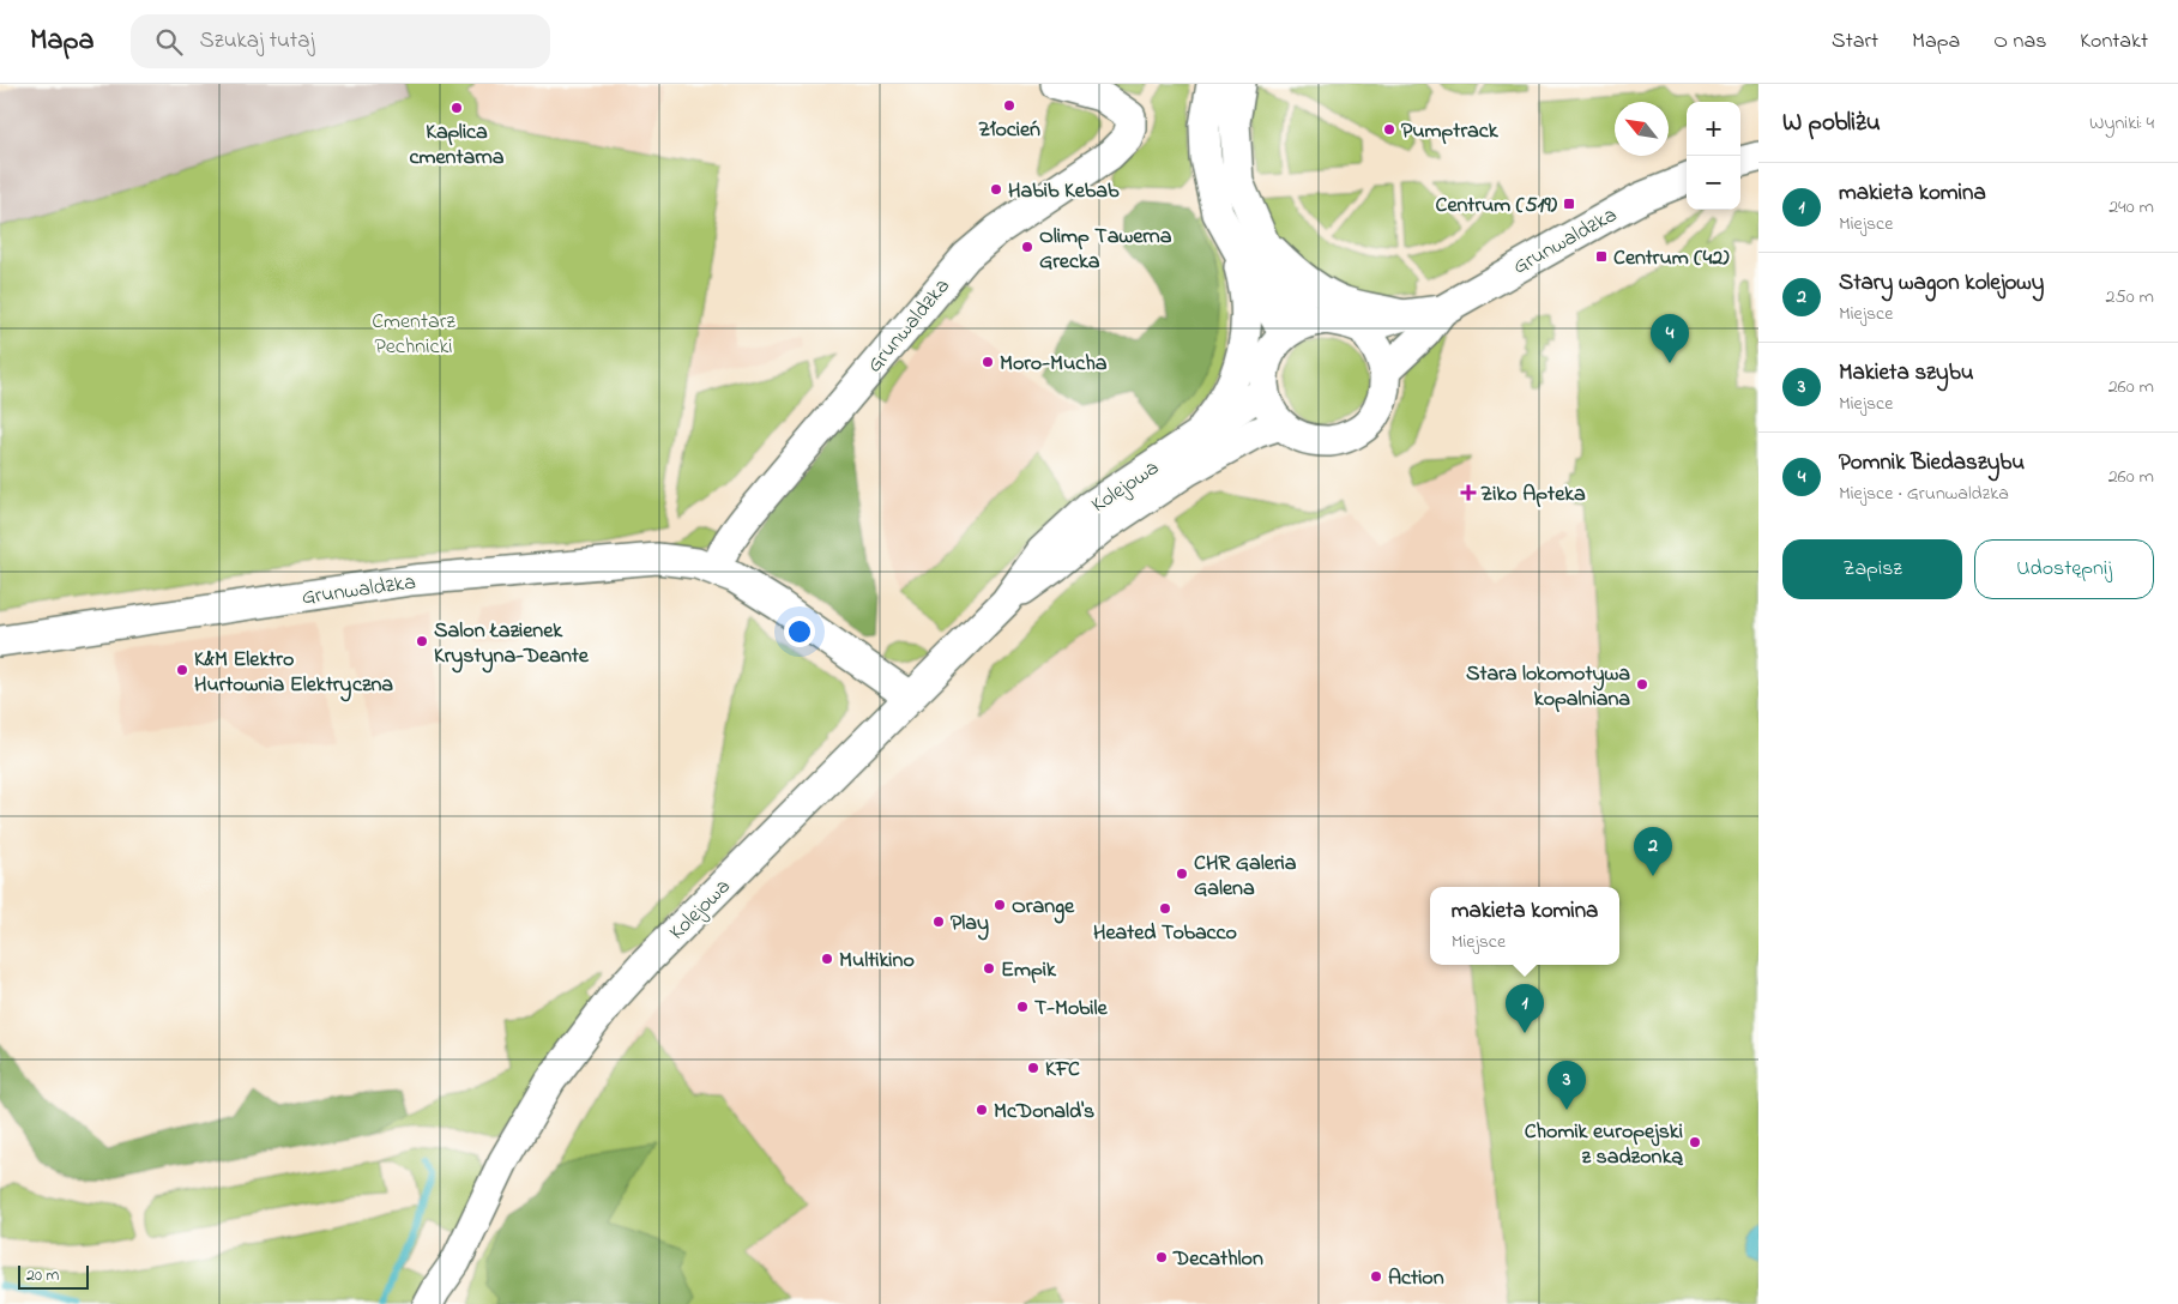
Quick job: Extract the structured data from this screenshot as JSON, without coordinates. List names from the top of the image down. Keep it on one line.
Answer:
{"streets":{"street":["Grunwaldzka","Kolejowa"]},"crossings":[["Grunwaldzka","Kolejowa"]],"parks":["Cmentarz Pechnicki"],"places":{"other":["Złocień","Kaplica cmentarna","Pumptrack","Habib Kebab","Olimp Tawerna Grecka","Moro-Mucha","Salon Łazienek Krystyna-Deante","K&M Elektro Hurtownia Elektryczna","Stara lokomotywa kopalniana","CHR Galeria Galena","Orange","Heated Tobacco","Play","Multikino","Empik","T-Mobile","KFC","McDonald's","Chomik europejski z sadzonką","Decathlon","Action"],"transit":["Centrum (519)","Centrum (42)"],"health":["Ziko Apteka"]},"scale_bar":"20 m","north":"top left","page":{"header":"Mapa","search":"Szukaj tutaj","nav":["Start","Mapa","O nas","Kontakt"],"heading":["W pobliżu","Wyniki: 4"],"map_buttons":["+","−"],"list":[{"mark":"1","name":"makieta komina","note":"Miejsce","value":"240 m"},{"mark":"2","name":"Stary wagon kolejowy","note":"Miejsce","value":"250 m"},{"mark":"3","name":"Makieta szybu","note":"Miejsce","value":"260 m"},{"mark":"4","name":"Pomnik Biedaszybu","note":"Miejsce · Grunwaldzka","value":"260 m"}],"pins":["4","2","1","3"],"buttons":["Zapisz","Udostępnij"],"popup":["makieta komina","Miejsce"],"scale":"20 m"}}
